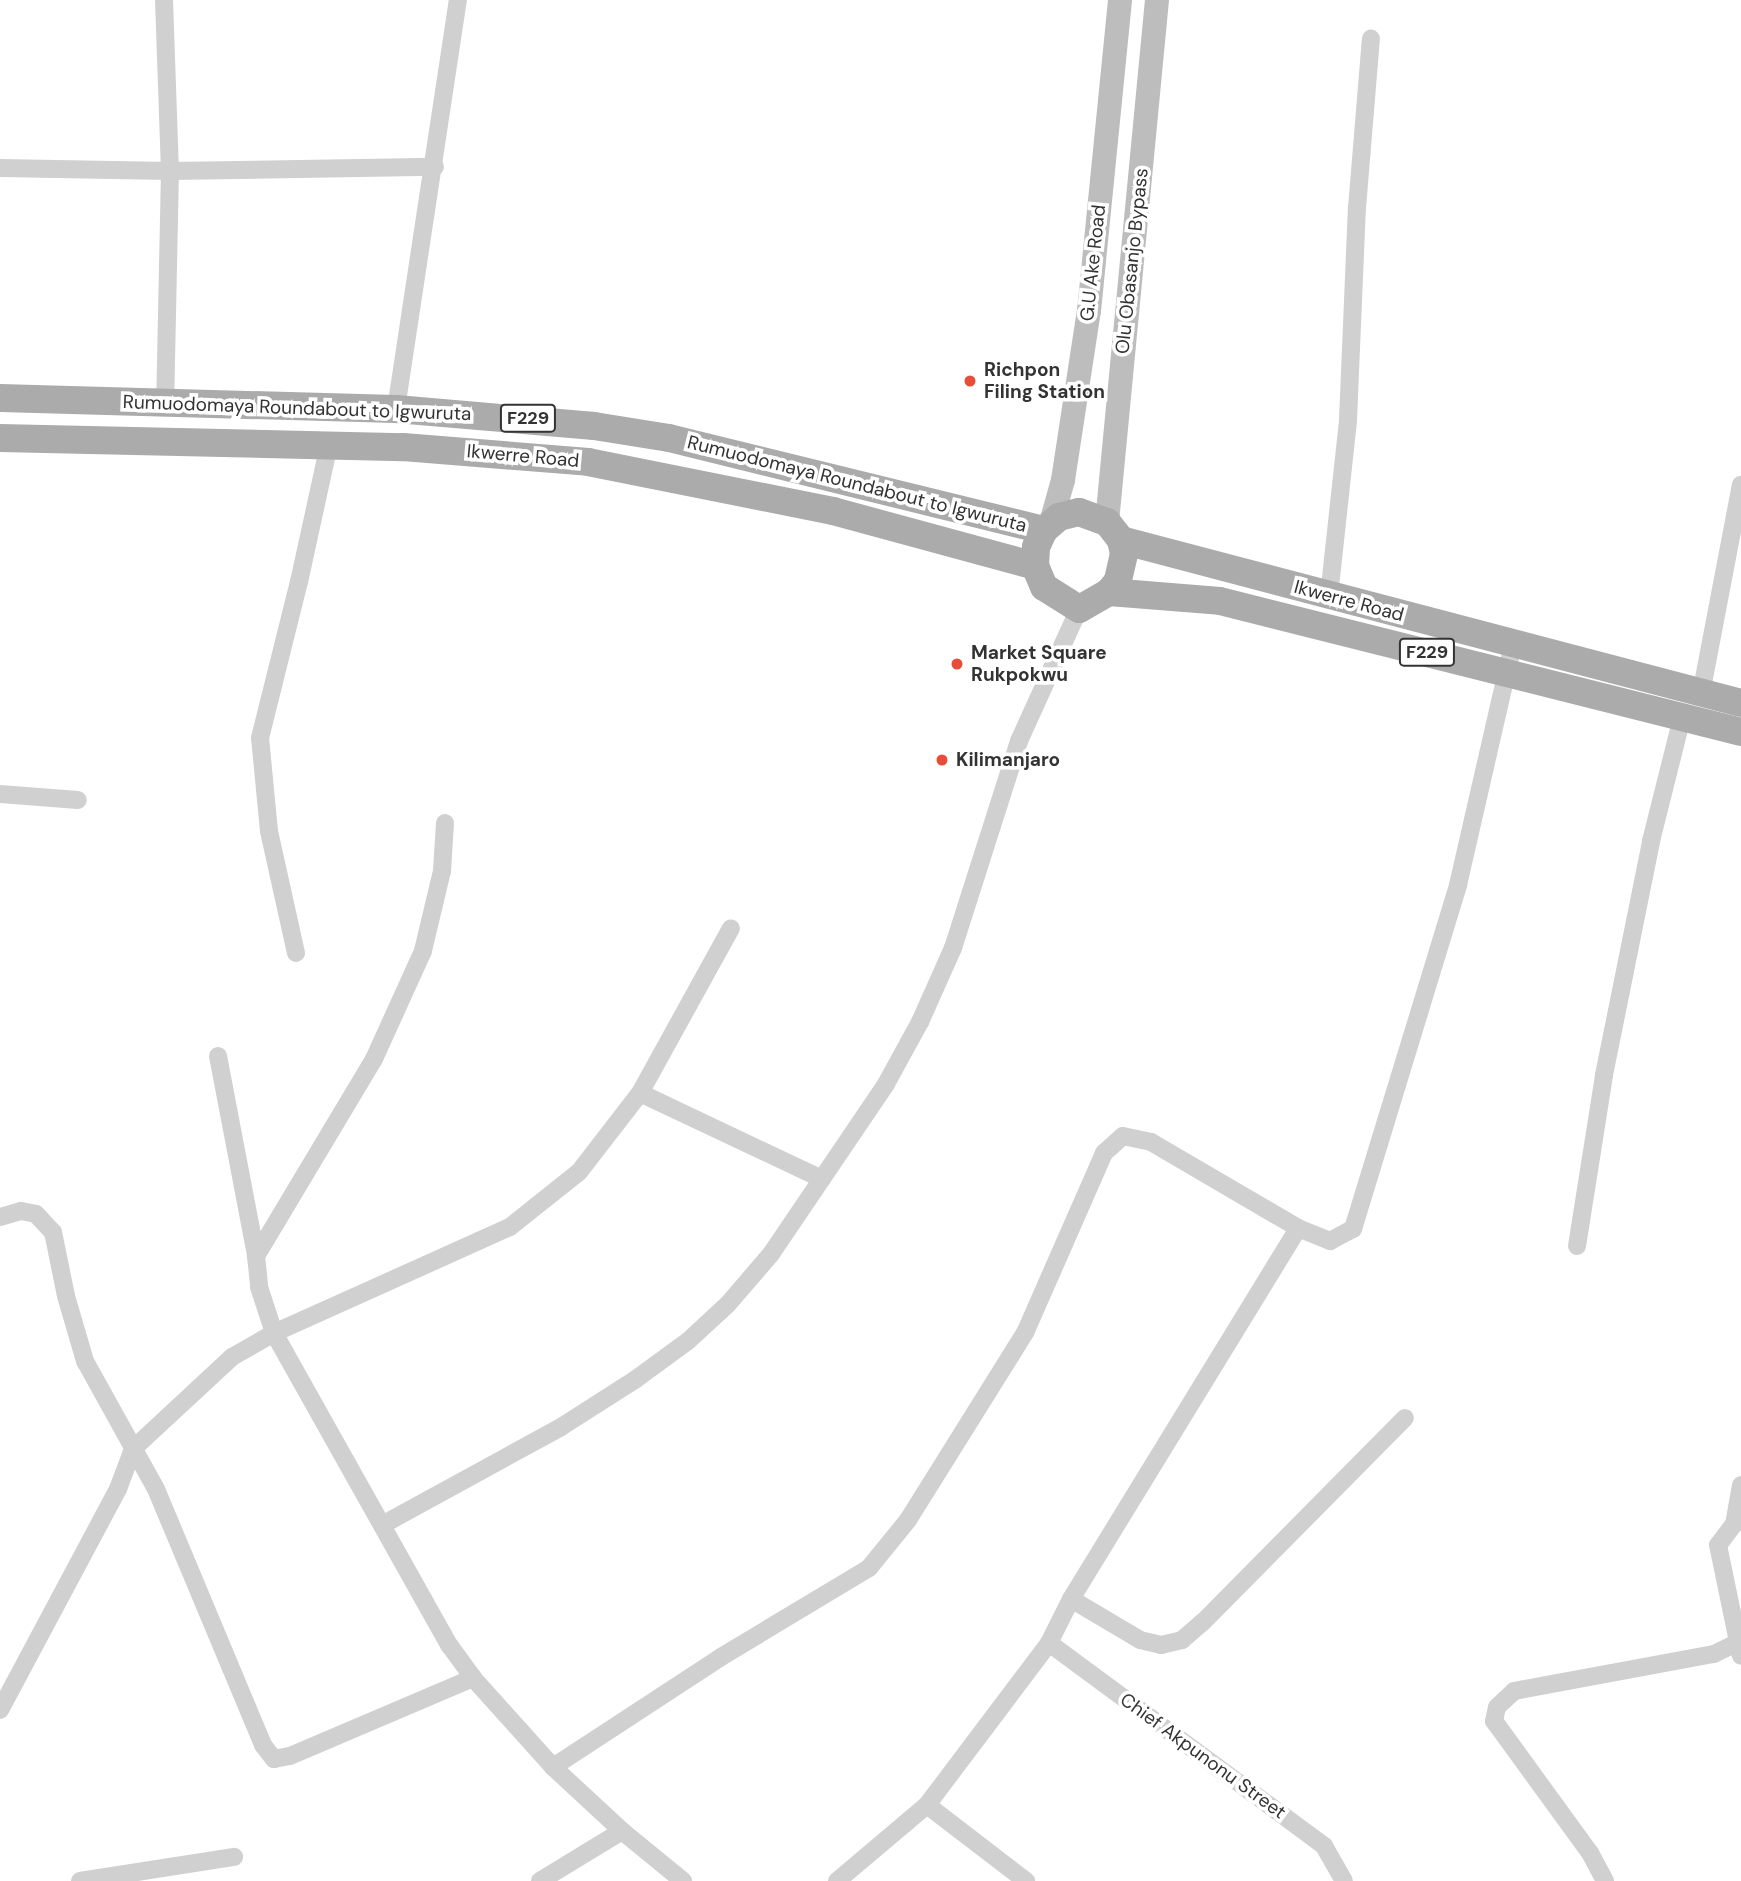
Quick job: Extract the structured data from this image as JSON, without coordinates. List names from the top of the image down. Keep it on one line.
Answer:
{"streets":{"main road":["Olu Obasanjo Bypass","G.U Ake Road","Rumuodomaya Roundabout to Igwuruta","F229","Ikwerre Road"],"street":["Chief Akpunonu Street"]},"crossings":[["Olu Obasanjo Bypass","G.U Ake Road"],["Olu Obasanjo Bypass","Rumuodomaya Roundabout to Igwuruta"],["Olu Obasanjo Bypass","F229"],["Olu Obasanjo Bypass","Ikwerre Road"],["G.U Ake Road","Rumuodomaya Roundabout to Igwuruta"],["G.U Ake Road","F229"],["G.U Ake Road","Ikwerre Road"],["Rumuodomaya Roundabout to Igwuruta","F229"],["Rumuodomaya Roundabout to Igwuruta","Ikwerre Road"],["F229","Ikwerre Road"]],"places":["Richpon Filing Station","Market Square Rukpokwu","Kilimanjaro"]}
